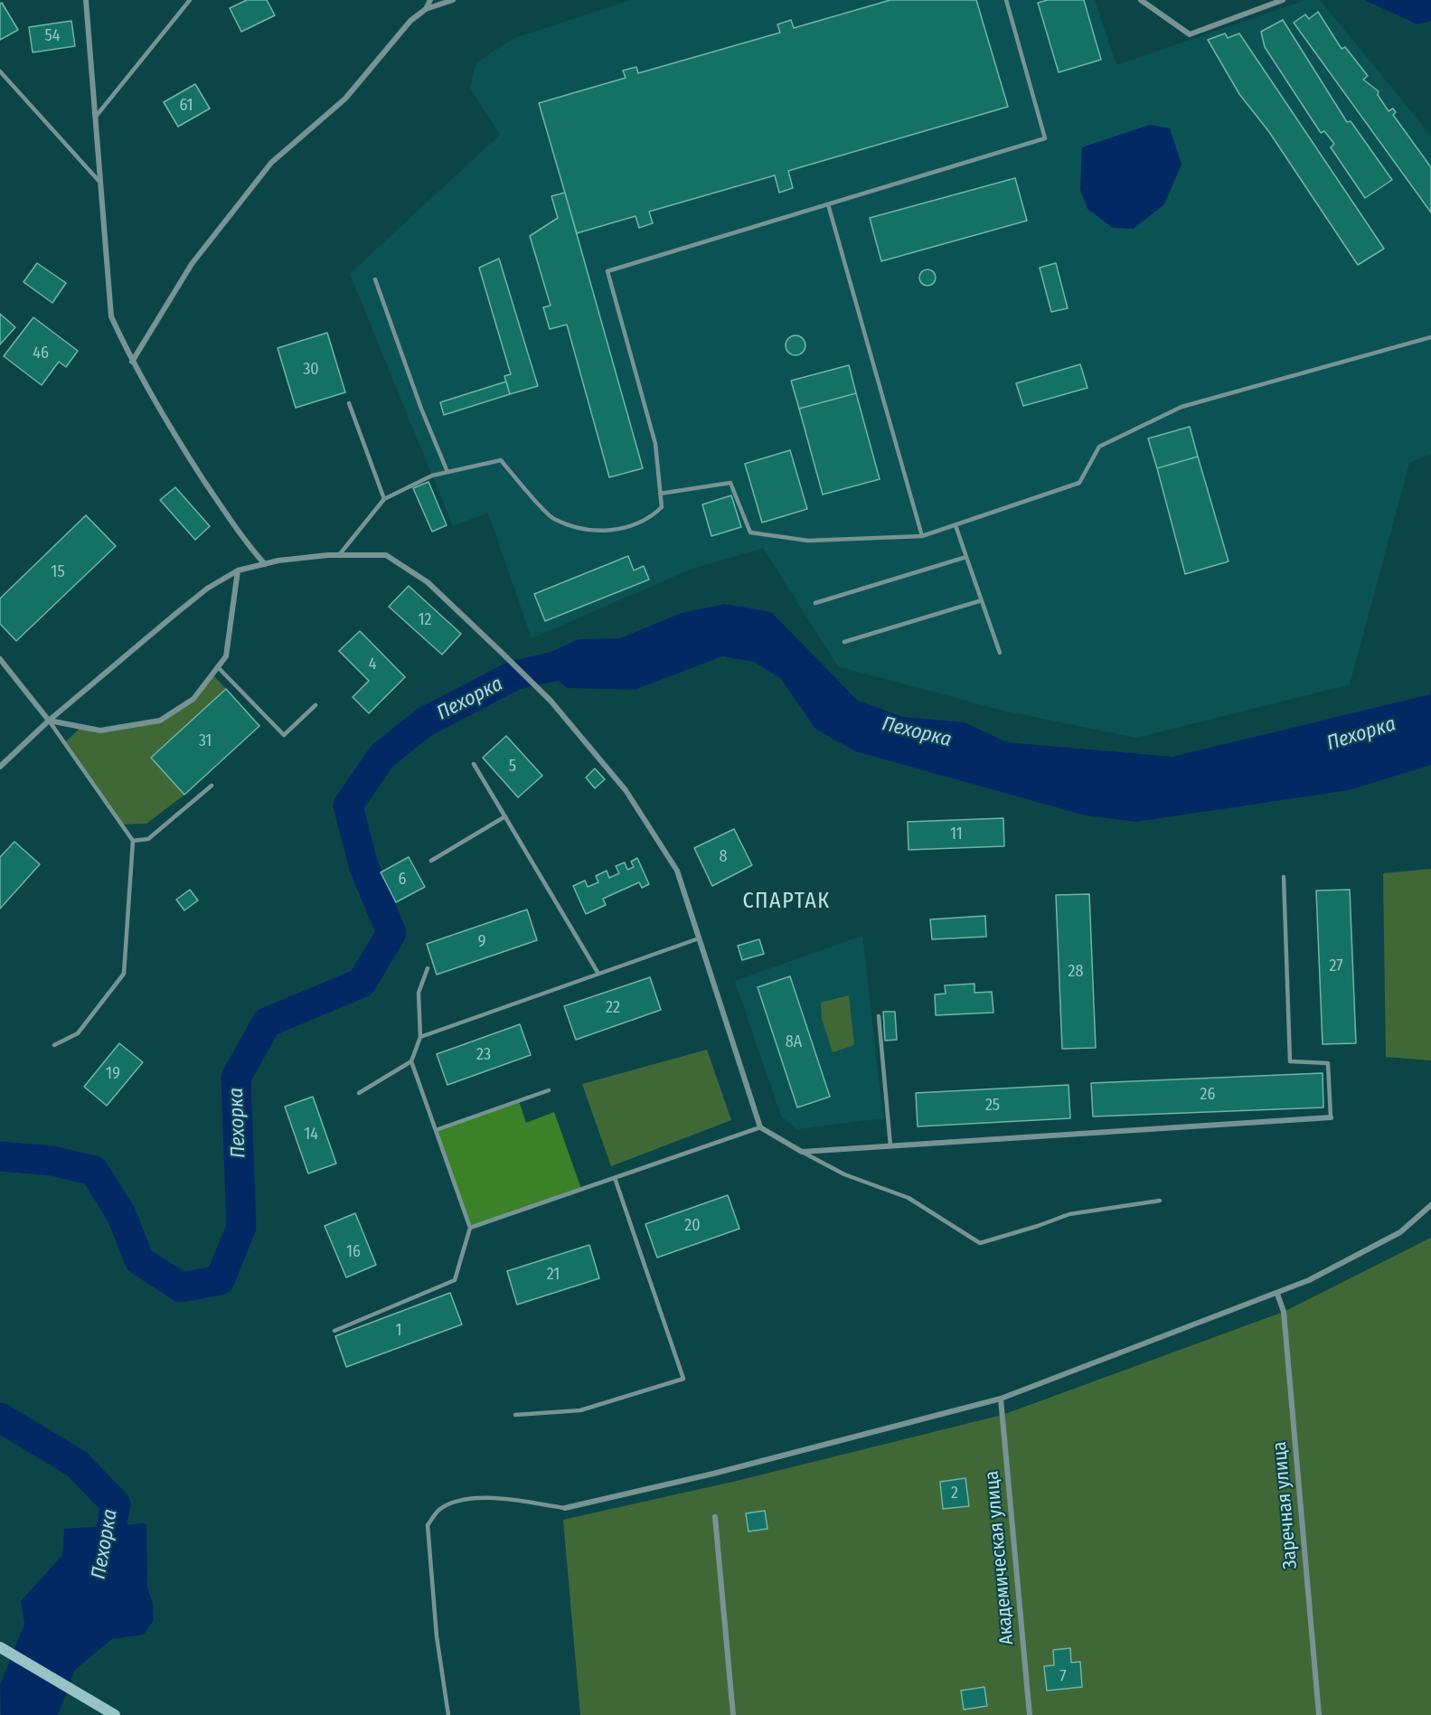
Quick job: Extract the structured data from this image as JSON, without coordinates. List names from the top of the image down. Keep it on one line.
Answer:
{"streets":{"street":["Заречная улица","Академическая улица"]},"districts":["СПАРТАК"],"water":["Пехорка"],"house_numbers":["54","61","46","30","15","12","4","31","5","11","8","6","9","27","28","22","8А","23","19","26","25","14","20","16","21","1","2","7"]}
